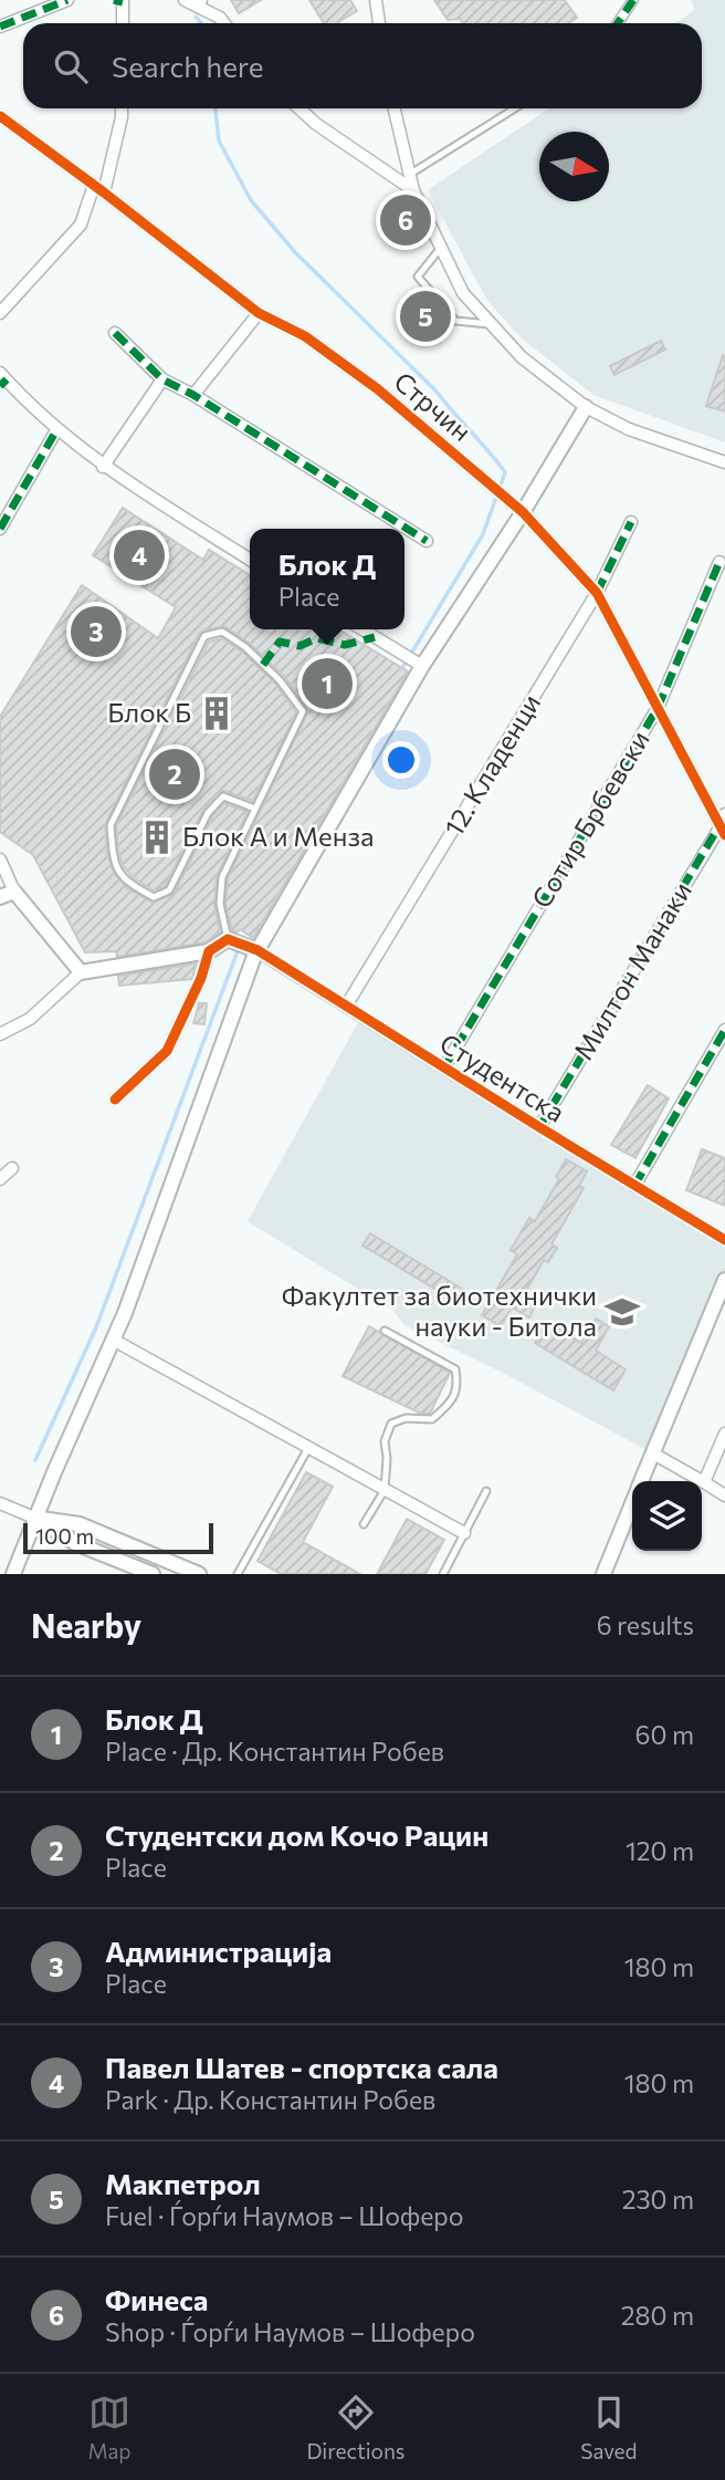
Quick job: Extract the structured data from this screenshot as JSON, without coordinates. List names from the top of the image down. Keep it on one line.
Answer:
{"streets":{"street":["Стрчин","12. Кладенци","Сотир Брбевски","Милтон Манаки","Студентска"]},"crossings":[["Стрчин","12. Кладенци"],["Стрчин","Сотир Брбевски"],["Стрчин","Милтон Манаки"],["12. Кладенци","Студентска"],["Сотир Брбевски","Студентска"],["Милтон Манаки","Студентска"]],"places":{"building":["Блок Б","Блок А и Менза"],"school or university":["Факултет за биотехнички науки - Битола"]},"scale_bar":"100 m","north":"right","page":{"search":"Search here","pins":["6","5","4","3","1","2"],"popup":["Блок Д","Place"],"scale":"100 m","heading":["Nearby","6 results"],"list":[{"mark":"1","name":"Блок Д","note":"Place · Др. Константин Робев","value":"60 m"},{"mark":"2","name":"Студентски дом Кочо Рацин","note":"Place","value":"120 m"},{"mark":"3","name":"Администрација","note":"Place","value":"180 m"},{"mark":"4","name":"Павел Шатев - спортска сала","note":"Park · Др. Константин Робев","value":"180 m"},{"mark":"5","name":"Макпетрол","note":"Fuel · Ѓорѓи Наумов – Шоферо","value":"230 m"},{"mark":"6","name":"Финеса","note":"Shop · Ѓорѓи Наумов – Шоферо","value":"280 m"}],"nav":["Map","Directions","Saved"]}}
